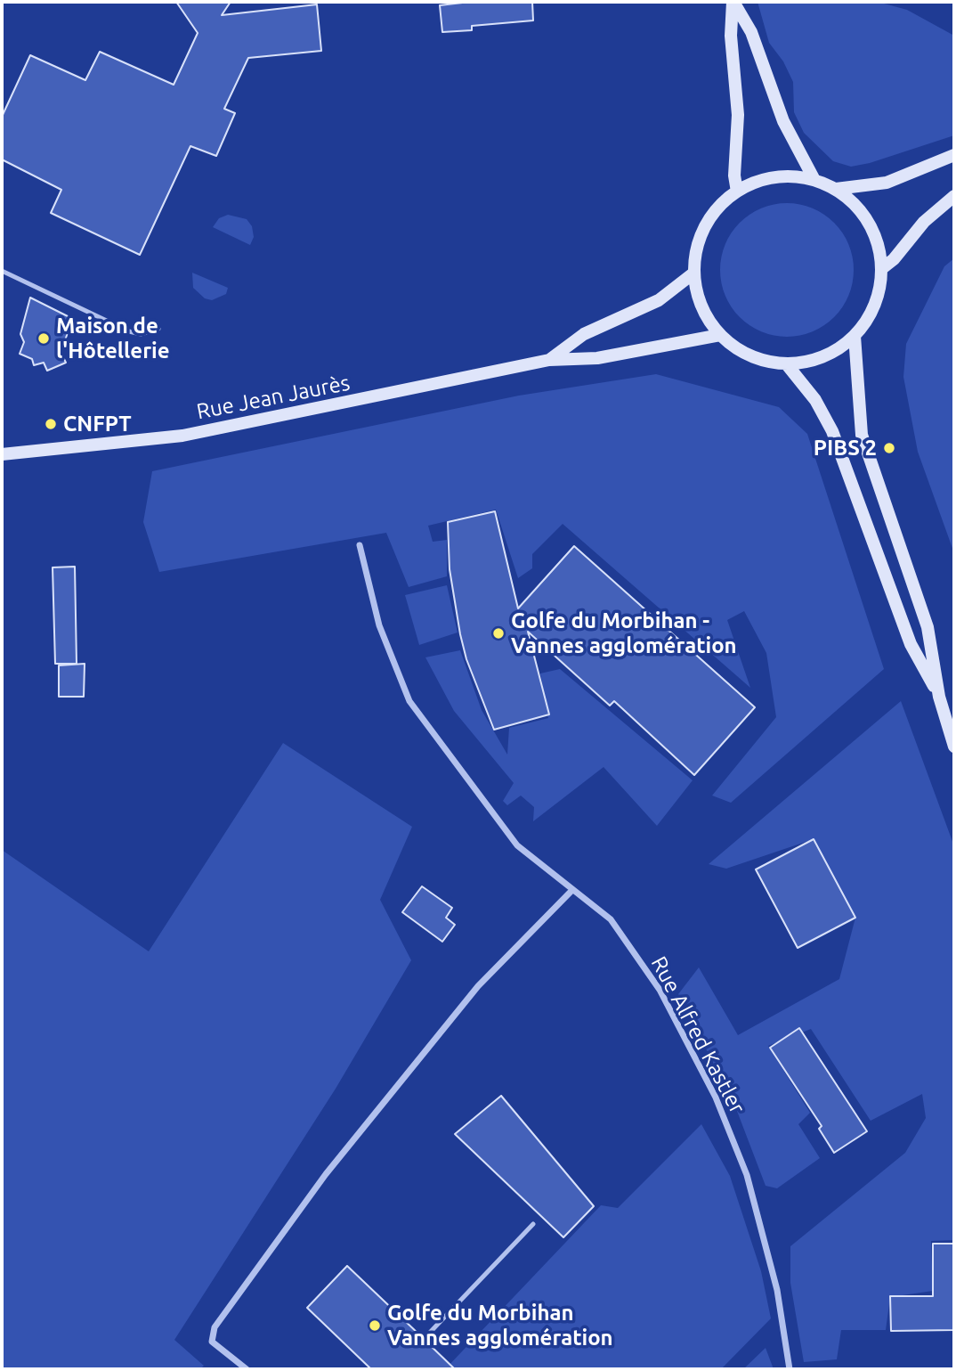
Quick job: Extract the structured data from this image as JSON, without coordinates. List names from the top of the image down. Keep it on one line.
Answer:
{"streets":{"main road":["Rue Jean Jaurès"],"street":["Rue Alfred Kastler"]},"places":["Maison de l'Hôtellerie","CNFPT","PIBS 2","Golfe du Morbihan - Vannes agglomération","Golfe du Morbihan Vannes agglomération"]}
